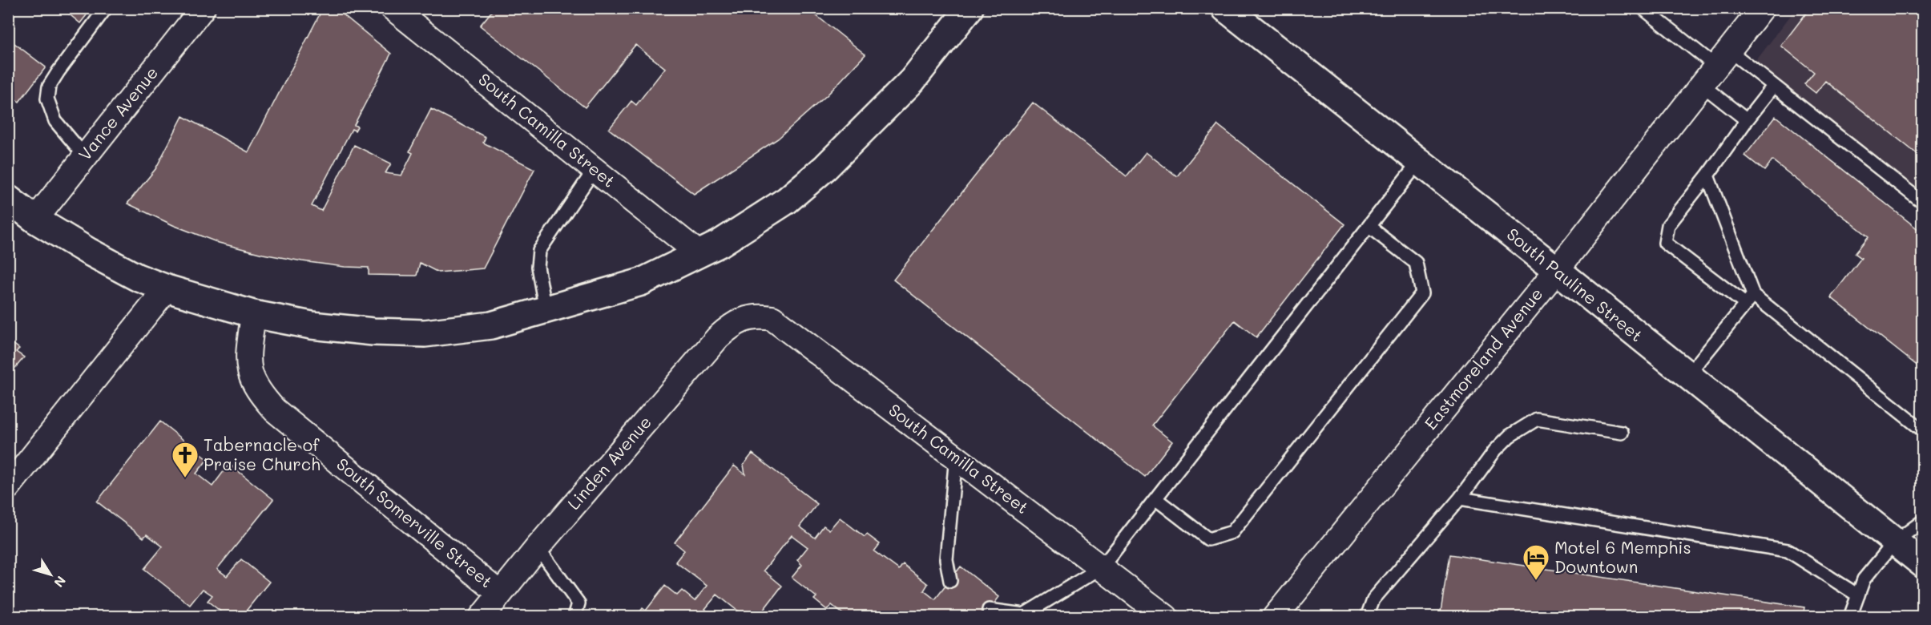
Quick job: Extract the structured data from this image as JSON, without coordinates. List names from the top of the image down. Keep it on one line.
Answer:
{"streets":{"main road":["South Pauline Street"],"street":["Vance Avenue","South Camilla Street","Eastmoreland Avenue","Linden Avenue","South Somerville Street"]},"crossings":[["South Camilla Street","Linden Avenue"],["South Pauline Street","Eastmoreland Avenue"],["Linden Avenue","South Somerville Street"]],"places":{"church":["Tabernacle of Praise Church"],"hotel":["Motel 6 Memphis Downtown"]},"north":"bottom right"}
